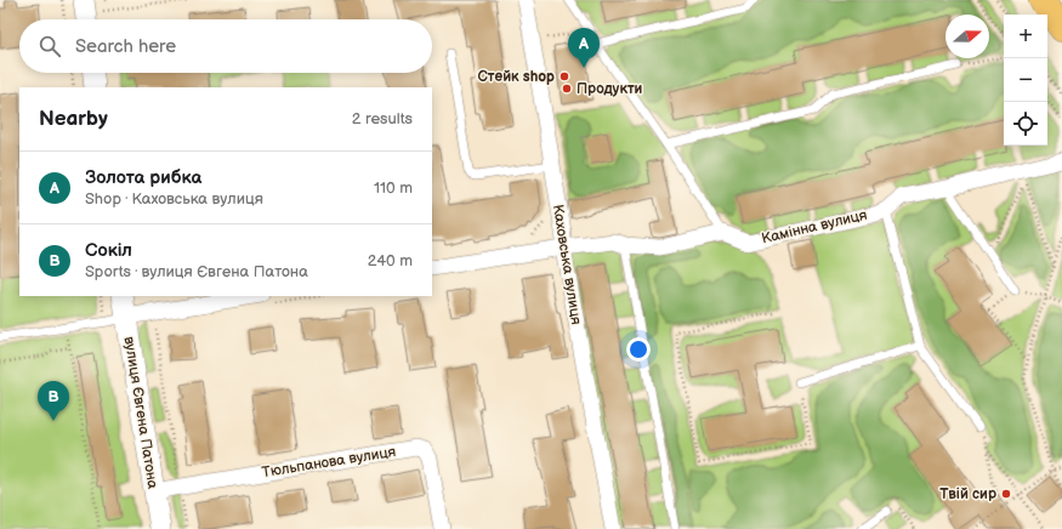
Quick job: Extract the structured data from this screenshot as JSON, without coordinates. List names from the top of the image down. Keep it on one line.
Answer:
{"streets":{"street":["Камінна вулиця","Каховська вулиця","вулиця Євгена Патона","Тюльпанова вулиця"]},"crossings":[["вулиця Євгена Патона","Тюльпанова вулиця"]],"places":["Стейк shop","Продукти","Твій сир"],"north":"right","page":{"map_buttons":["+","−"],"search":"Search here","pins":["A","B"],"heading":["Nearby","2 results"],"list":[{"mark":"A","name":"Золота рибка","note":"Shop · Каховська вулиця","value":"110 m"},{"mark":"B","name":"Сокіл","note":"Sports · вулиця Євгена Патона","value":"240 m"}]}}
